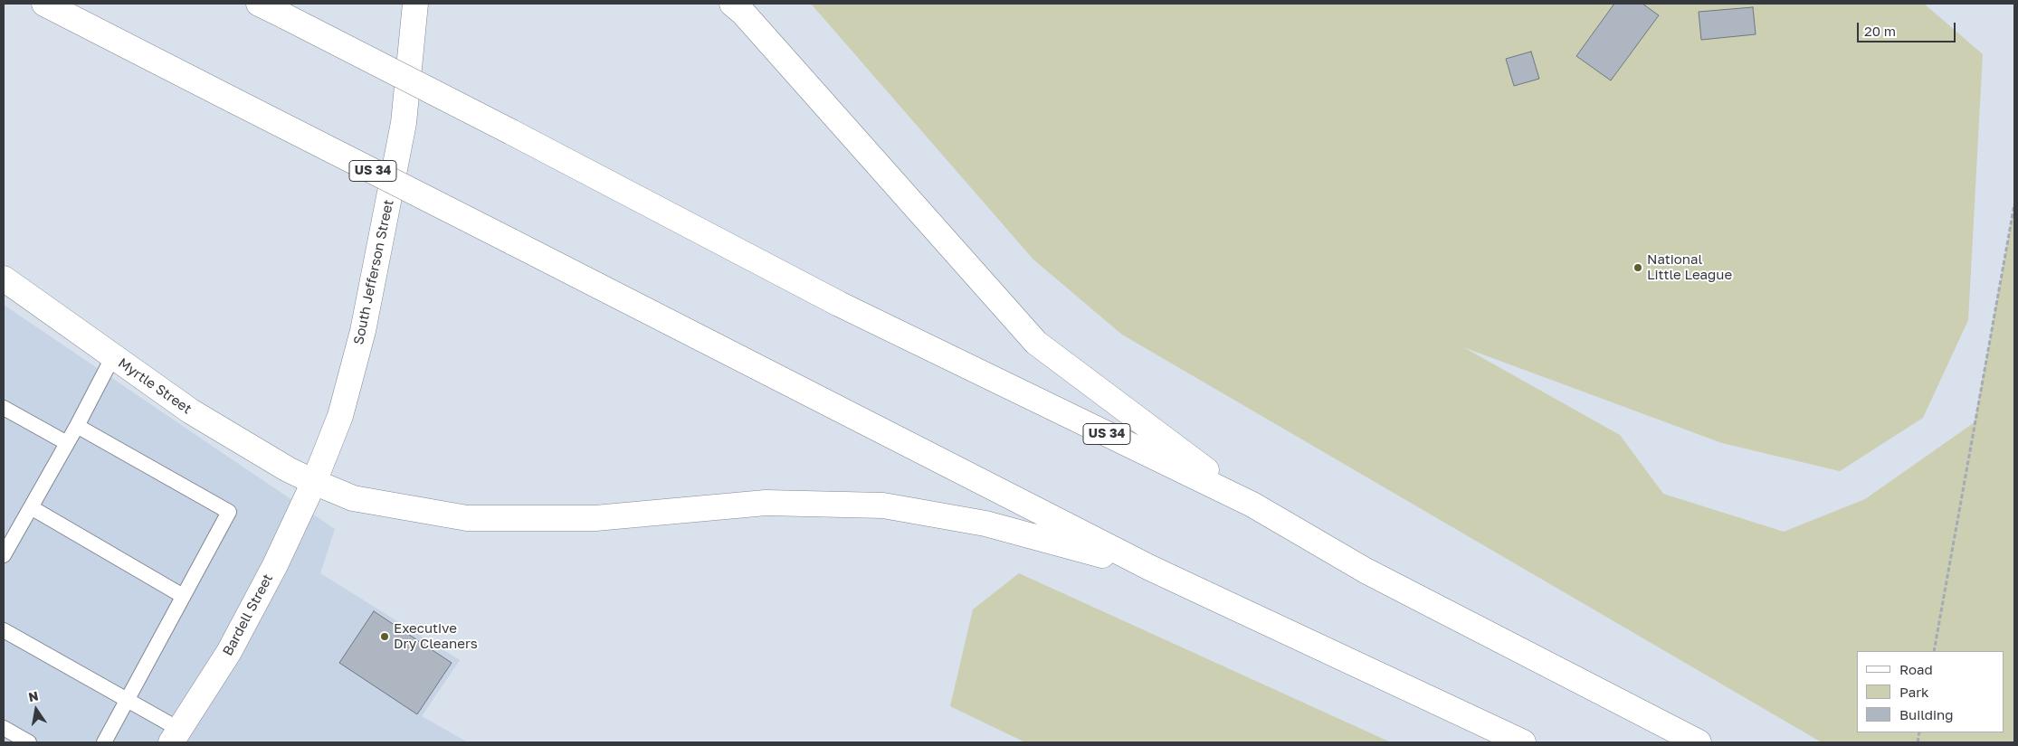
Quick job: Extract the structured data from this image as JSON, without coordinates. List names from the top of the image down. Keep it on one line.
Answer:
{"streets":{"main road":["US 34","South Jefferson Street","Myrtle Street","Bardell Street"]},"crossings":[["US 34","Myrtle Street"],["South Jefferson Street","Myrtle Street"],["South Jefferson Street","Bardell Street"],["Myrtle Street","Bardell Street"]],"places":["National Little League","Executive Dry Cleaners"],"legend":["Road","Park","Building"],"scale_bar":"20 m","north":"top"}
